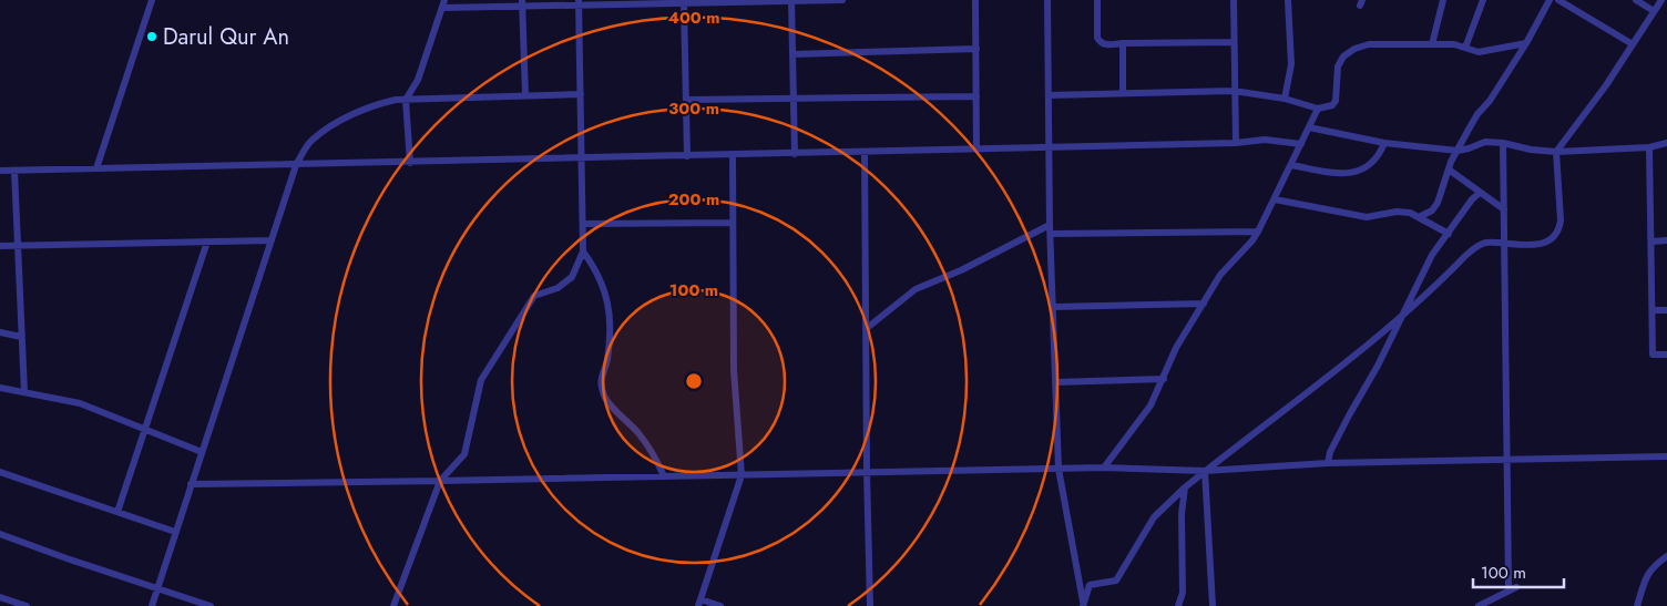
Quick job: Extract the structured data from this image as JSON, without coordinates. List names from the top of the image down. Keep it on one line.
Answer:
{"places":["Darul Qur An"],"scale_bar":"100 m","rings":["400 m","300 m","200 m","100 m"]}
